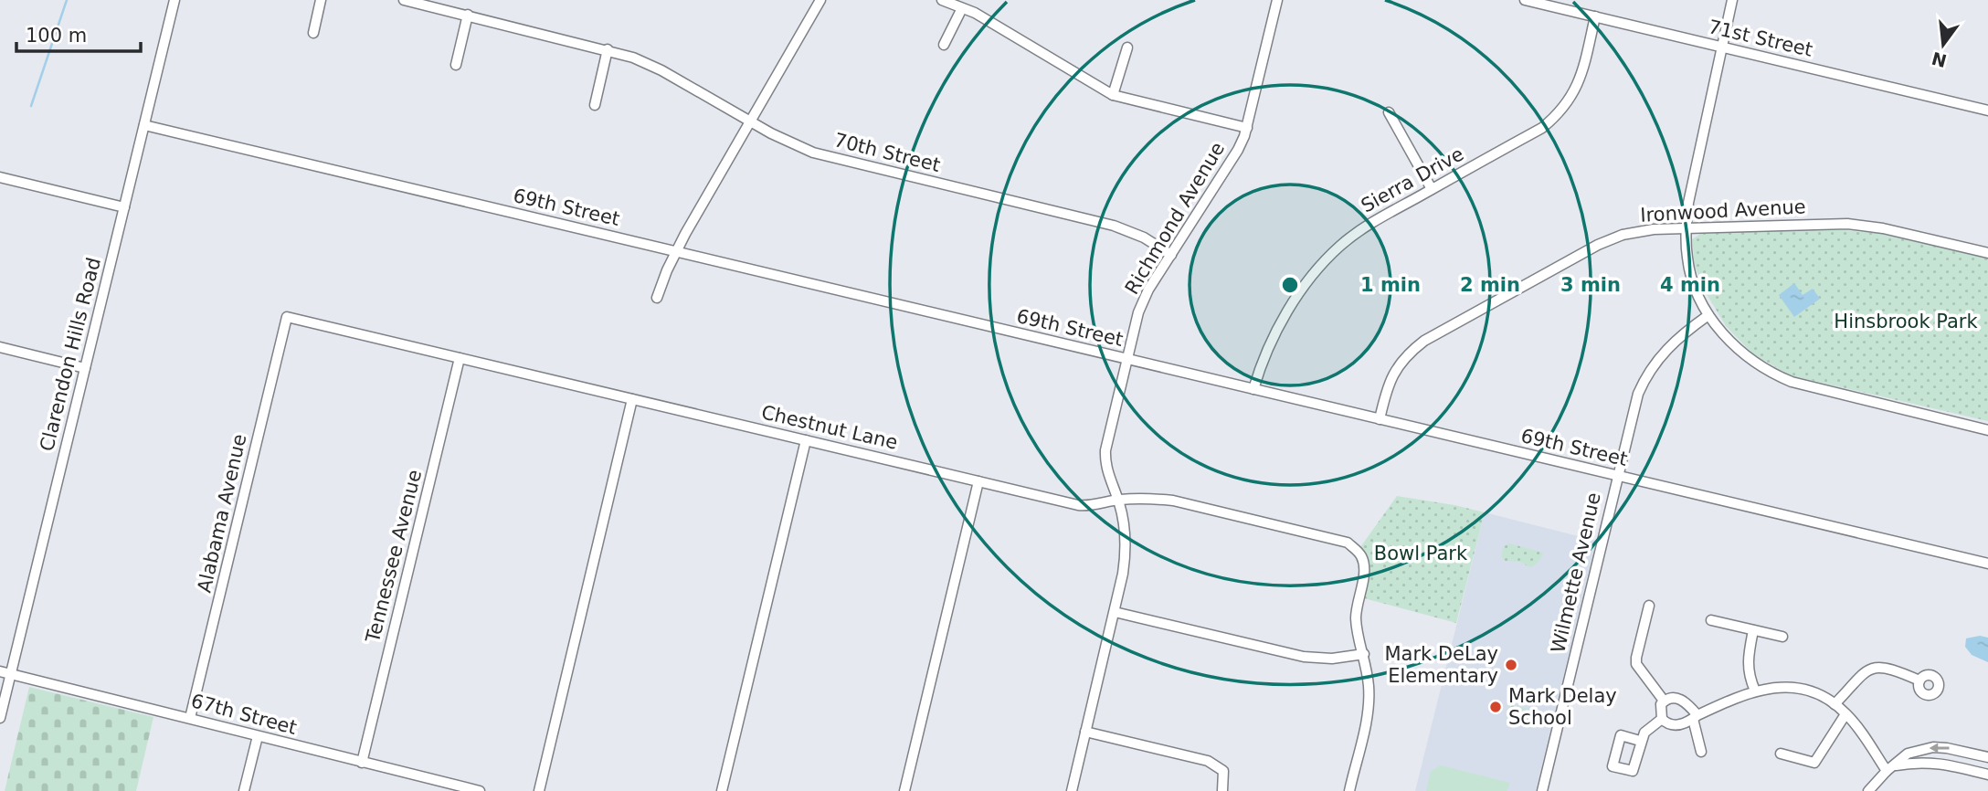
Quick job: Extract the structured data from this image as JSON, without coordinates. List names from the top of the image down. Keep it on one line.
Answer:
{"streets":{"street":["71st Street","70th Street","Sierra Drive","69th Street","Ironwood Avenue","Richmond Avenue","Clarendon Hills Road","Chestnut Lane","Alabama Avenue","Tennessee Avenue","Wilmette Avenue","67th Street"]},"crossings":[["71st Street","Sierra Drive"],["70th Street","Richmond Avenue"],["Sierra Drive","69th Street"],["69th Street","Ironwood Avenue"],["69th Street","Richmond Avenue"],["69th Street","Clarendon Hills Road"],["69th Street","Wilmette Avenue"],["Richmond Avenue","Chestnut Lane"],["Clarendon Hills Road","67th Street"],["Chestnut Lane","Alabama Avenue"],["Chestnut Lane","Tennessee Avenue"],["Alabama Avenue","67th Street"],["Tennessee Avenue","67th Street"]],"parks":["Hinsbrook Park","Bowl Park"],"places":["Mark DeLay Elementary","Mark Delay School"],"scale_bar":"100 m","north":"bottom","rings":["1 min","2 min","3 min","4 min"]}
